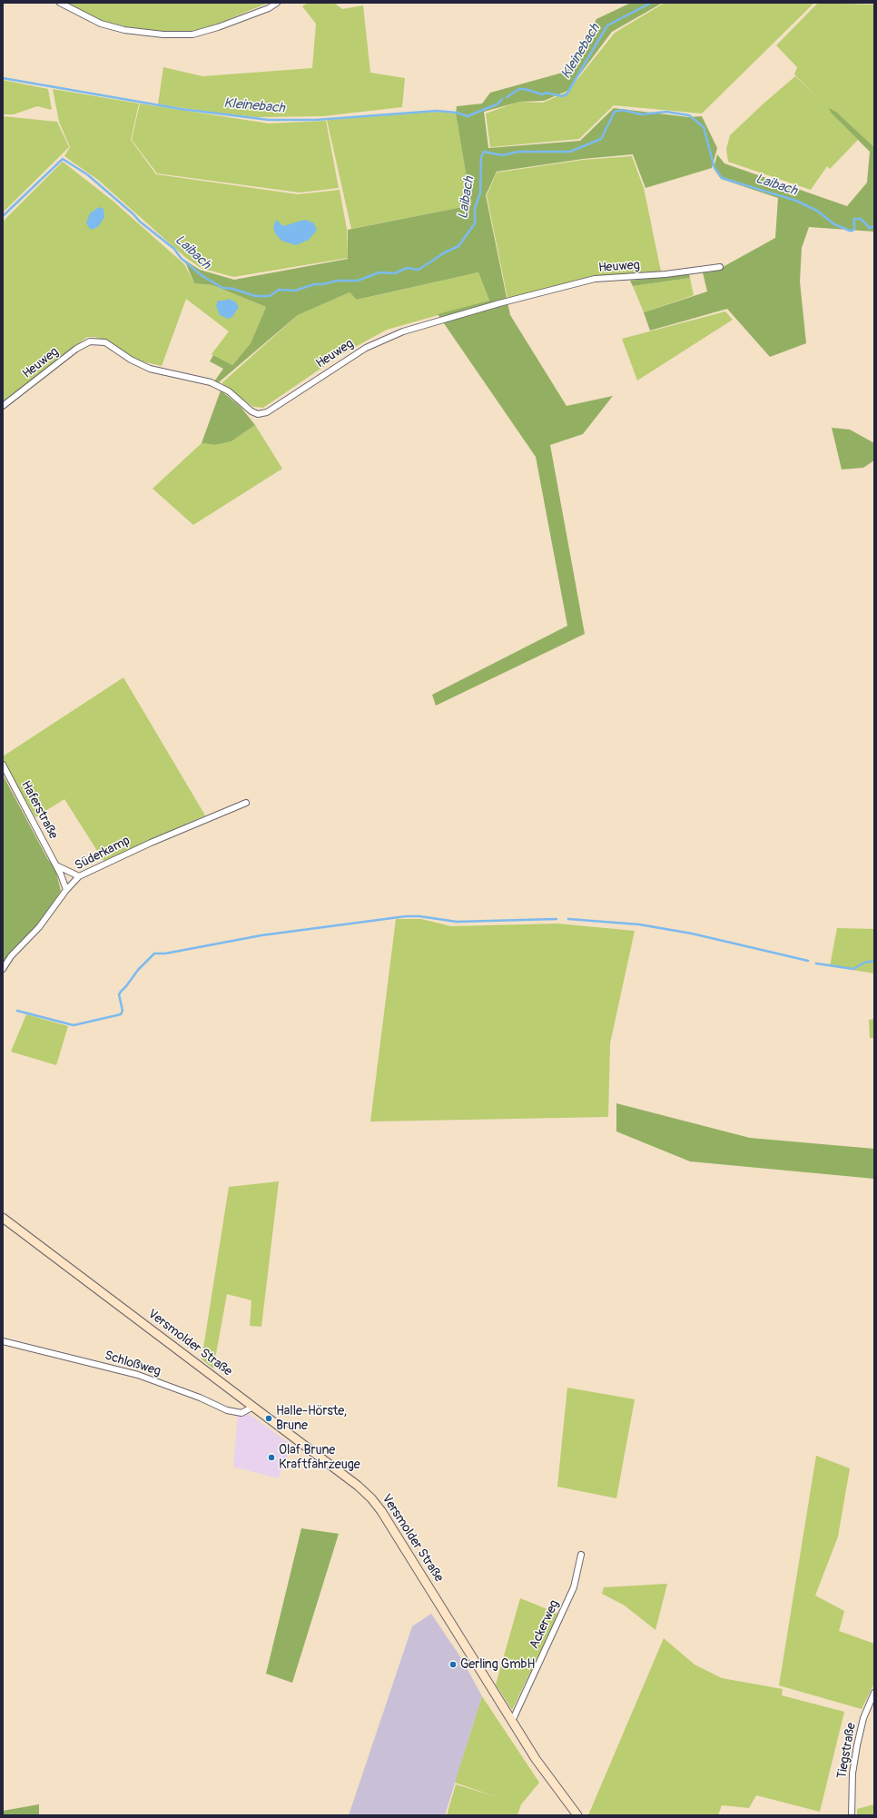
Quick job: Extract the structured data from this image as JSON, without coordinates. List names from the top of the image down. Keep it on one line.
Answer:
{"streets":{"main road":["Versmolder Straße"],"street":["Heuweg","Haferstraße","Süderkamp","Schloßweg","Ackerweg","Tiegstraße"]},"crossings":[["Haferstraße","Süderkamp"],["Versmolder Straße","Schloßweg"],["Versmolder Straße","Ackerweg"]],"water":["Kleinebach","Laibach"],"places":["Halle-Hörste, Brune","Olaf Brune Kraftfahrzeuge","Gerling GmbH"]}
